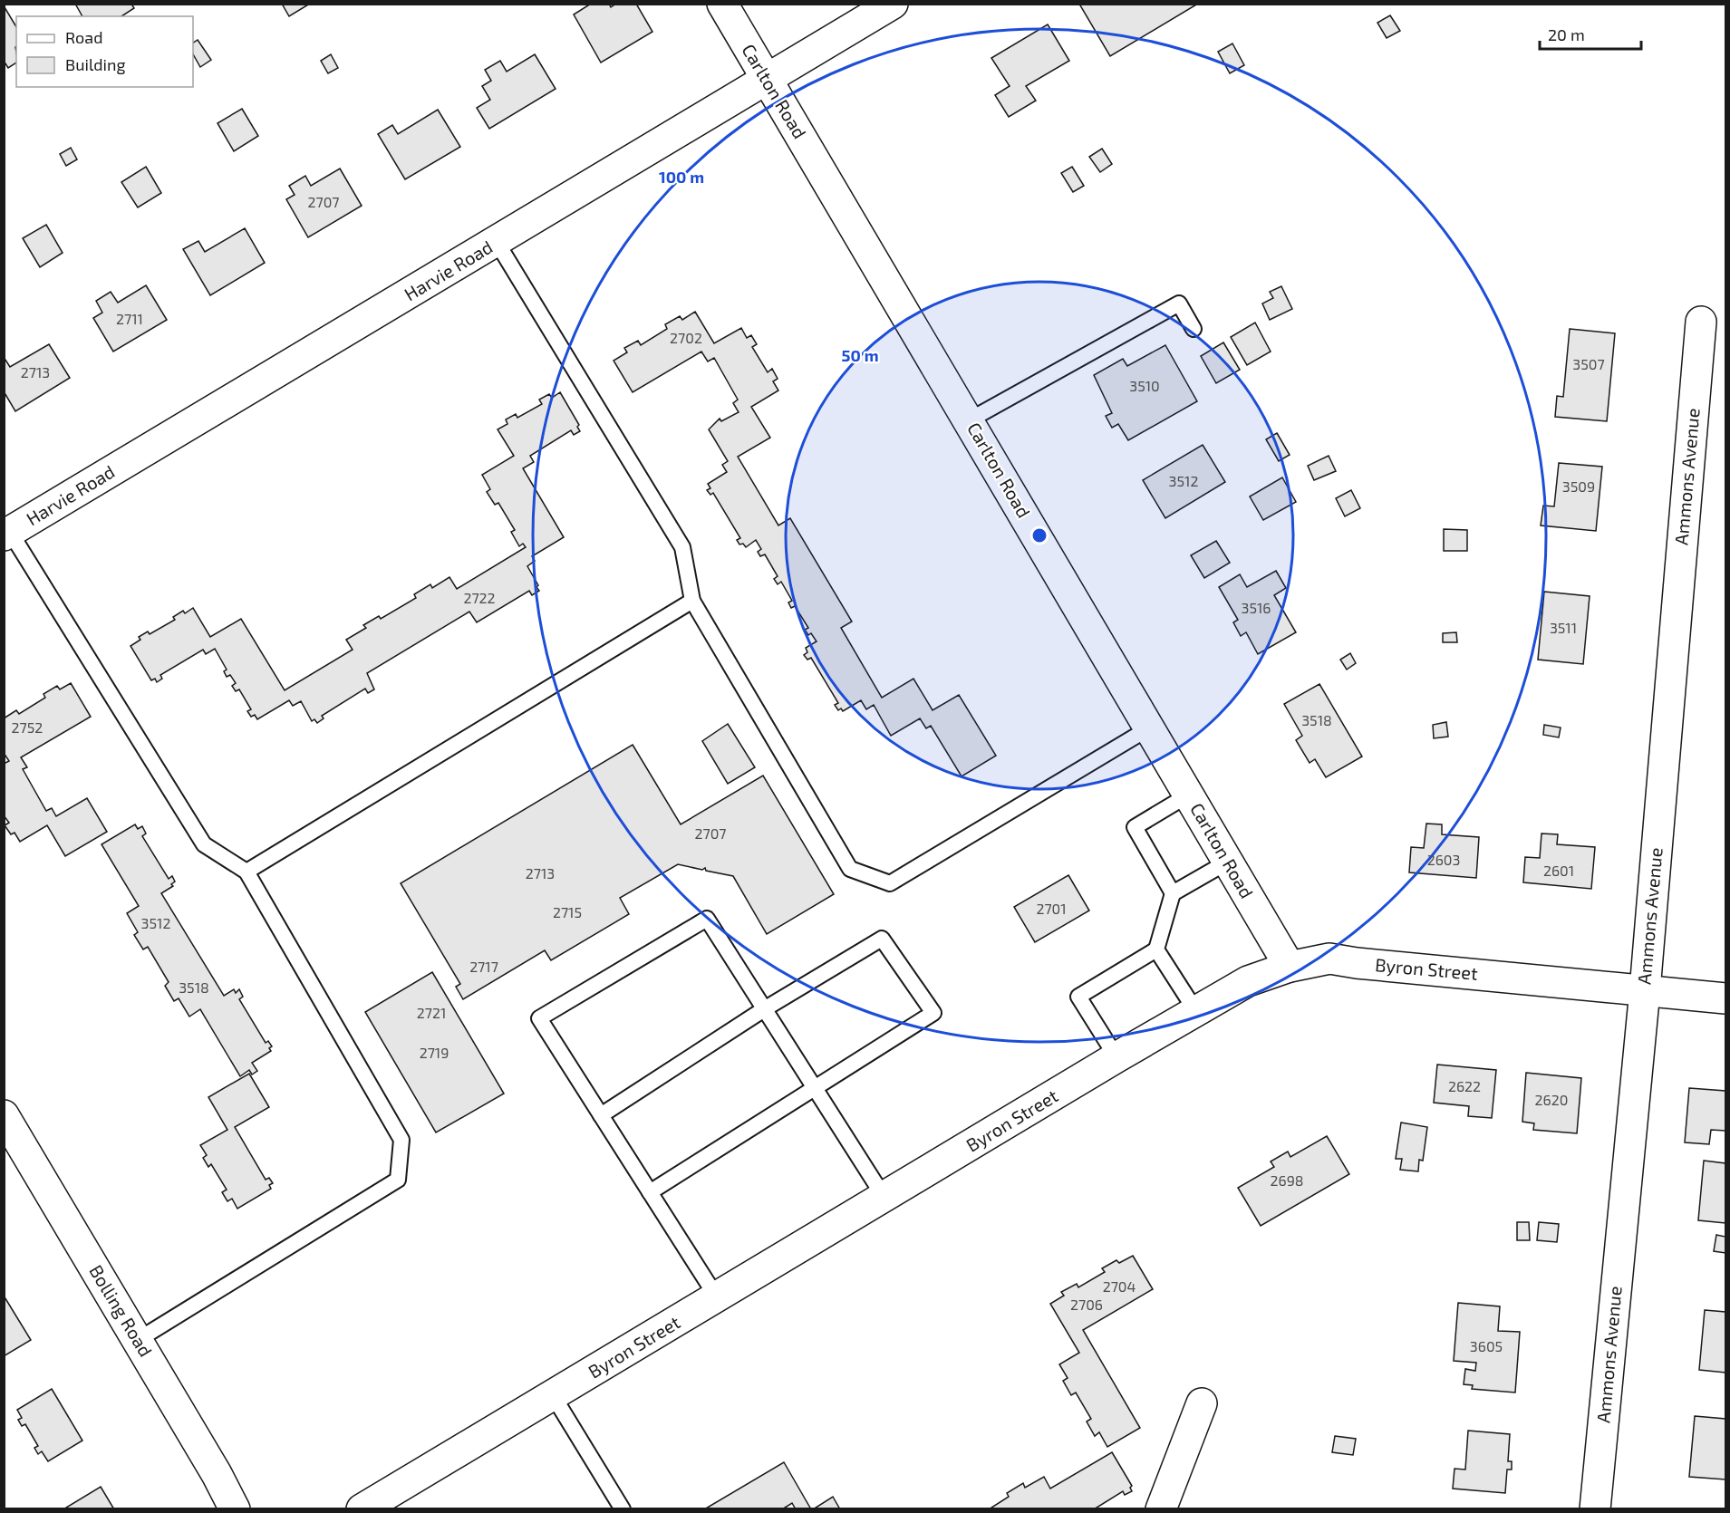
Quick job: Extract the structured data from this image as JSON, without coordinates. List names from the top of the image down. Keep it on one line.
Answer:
{"streets":{"street":["Carlton Road","Harvie Road","Ammons Avenue","Byron Street","Bolling Road"]},"crossings":[["Carlton Road","Harvie Road"],["Carlton Road","Byron Street"],["Ammons Avenue","Byron Street"]],"house_numbers":["2707","2711","2702","3507","2713","3510","3512","3509","2722","3516","3511","3518","2752","2707","2603","2601","2713","2701","2715","3512","2717","3518","2721","2719","2622","2620","2698","2704","2706","3605"],"legend":["Road","Building"],"scale_bar":"20 m","rings":["100 m","50 m"]}
